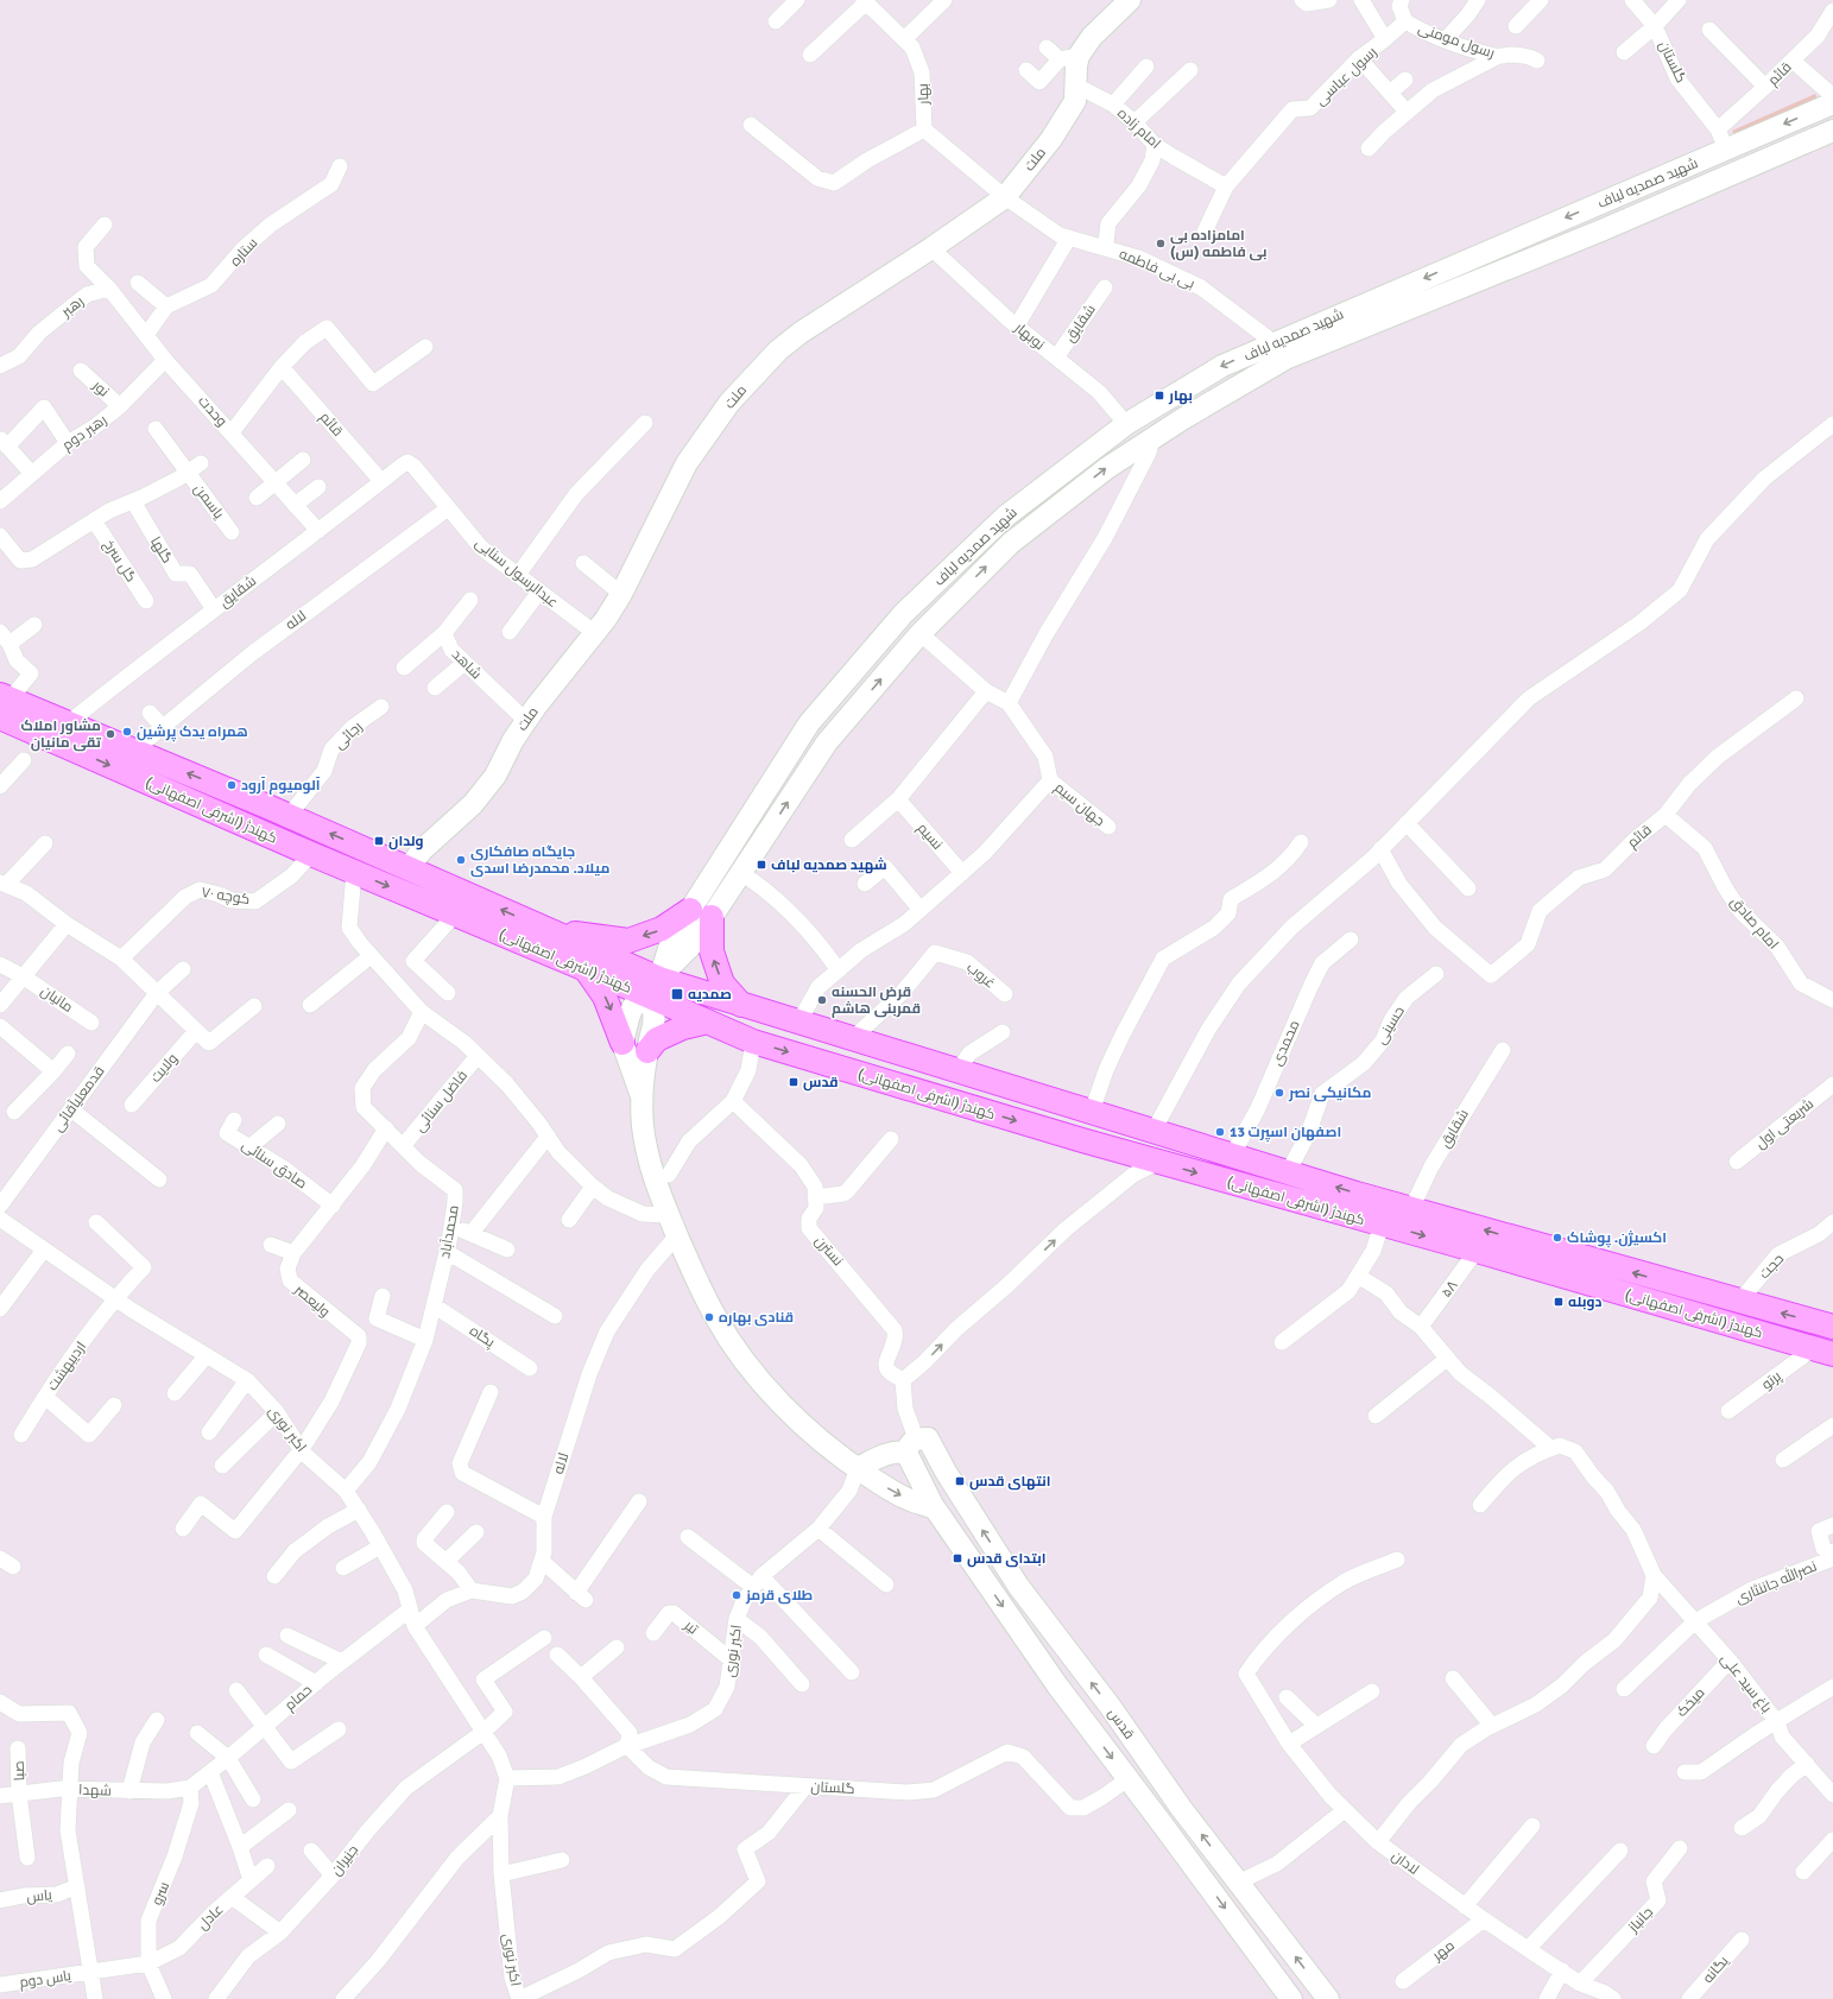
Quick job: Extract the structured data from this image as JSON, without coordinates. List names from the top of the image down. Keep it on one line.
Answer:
{"streets":{"main road":["ملت","شهید صمدیه لباف","کهندژ (اشرفی اصفهانی)","قدس"],"street":["رسول مومنی","گلستان","قائم","رسول عباسی","بهار","امام زاده","ستاره","بی بی فاطمه","رهبر","شقایق","نوبهار","نور","وحدت","رهبر دوم","یاسمن","گلها","گل سرخ","عبدالرسول سنایی","لاله","شاهد","رجائی","جهان سیم","نسیم","کوچه ۷۰","امام صادق","غروب","مانیان","حسینی","محمدی","ولایت","قدمعلیآقائی","فاضل سنائی","شریعتی اول","صادق سنائی","محمدآباد","نسترن","حجت","۵۸","ولیعصر","پگاه","اردیبهشت","پرتو","اکبر نوری","نصرالله جاننثاری","تیر","باغ سید علی","حمام","میخک","صبا","شهدا","جنیران","لادان","سرو","یاس","عادل","جانباز","مهر","یگانه","یاس دوم"]},"crossings":[["رسول مومنی","رسول عباسی"],["گلستان","قائم"],["گلستان","شهید صمدیه لباف"],["گلستان","اکبر نوری"],["گلستان","قدس"],["قائم","شهید صمدیه لباف"],["قائم","شقایق"],["قائم","امام صادق"],["رسول عباسی","امام زاده"],["امام زاده","ملت"],["ملت","بی بی فاطمه"],["ملت","نوبهار"],["ملت","عبدالرسول سنایی"],["ملت","شاهد"],["ملت","کهندژ (اشرفی اصفهانی)"],["شهید صمدیه لباف","بی بی فاطمه"],["شهید صمدیه لباف","نوبهار"],["شهید صمدیه لباف","کهندژ (اشرفی اصفهانی)"],["ستاره","وحدت"],["رهبر","وحدت"],["شقایق","نوبهار"],["شقایق","وحدت"],["شقایق","گلها"],["شقایق","عبدالرسول سنایی"],["شقایق","کهندژ (اشرفی اصفهانی)"],["نور","رهبر دوم"],["وحدت","رهبر دوم"],["عبدالرسول سنایی","لاله"],["رجائی","کهندژ (اشرفی اصفهانی)"],["کهندژ (اشرفی اصفهانی)","کوچه ۷۰"],["کهندژ (اشرفی اصفهانی)","غروب"],["کهندژ (اشرفی اصفهانی)","حسینی"],["کهندژ (اشرفی اصفهانی)","محمدی"],["کهندژ (اشرفی اصفهانی)","حجت"],["کهندژ (اشرفی اصفهانی)","۵۸"],["کهندژ (اشرفی اصفهانی)","پرتو"],["فاضل سنائی","محمدآباد"],["صادق سنائی","ولیعصر"],["محمدآباد","ولیعصر"],["محمدآباد","پگاه"],["محمدآباد","اکبر نوری"],["ولیعصر","اکبر نوری"],["اردیبهشت","اکبر نوری"],["اکبر نوری","تیر"],["اکبر نوری","حمام"],["اکبر نوری","جنیران"],["نصرالله جاننثاری","باغ سید علی"],["باغ سید علی","میخک"],["حمام","شهدا"],["حمام","سرو"],["صبا","شهدا"],["شهدا","سرو"],["لادان","جانباز"],["لادان","مهر"],["سرو","عادل"],["عادل","یاس دوم"]],"places":{"other":["امامزاده بی بی فاطمه (س)","همراه یدک پرشین","مشاور املاک تقی مانیان","آلومیوم آرود","جایگاه صافکاری میلاد. محمدرضا اسدی","قرض الحسنه قمربنی هاشم","مکانیکی نصر","اصفهان اسپرت 13","اکسیژن. پوشاک","قنادی بهاره","طلای قرمز"],"transit":["بهار","ولدان","شهید صمدیه لباف","صمدیه","قدس","دوبله","انتهای قدس","ابتدای قدس"]}}
